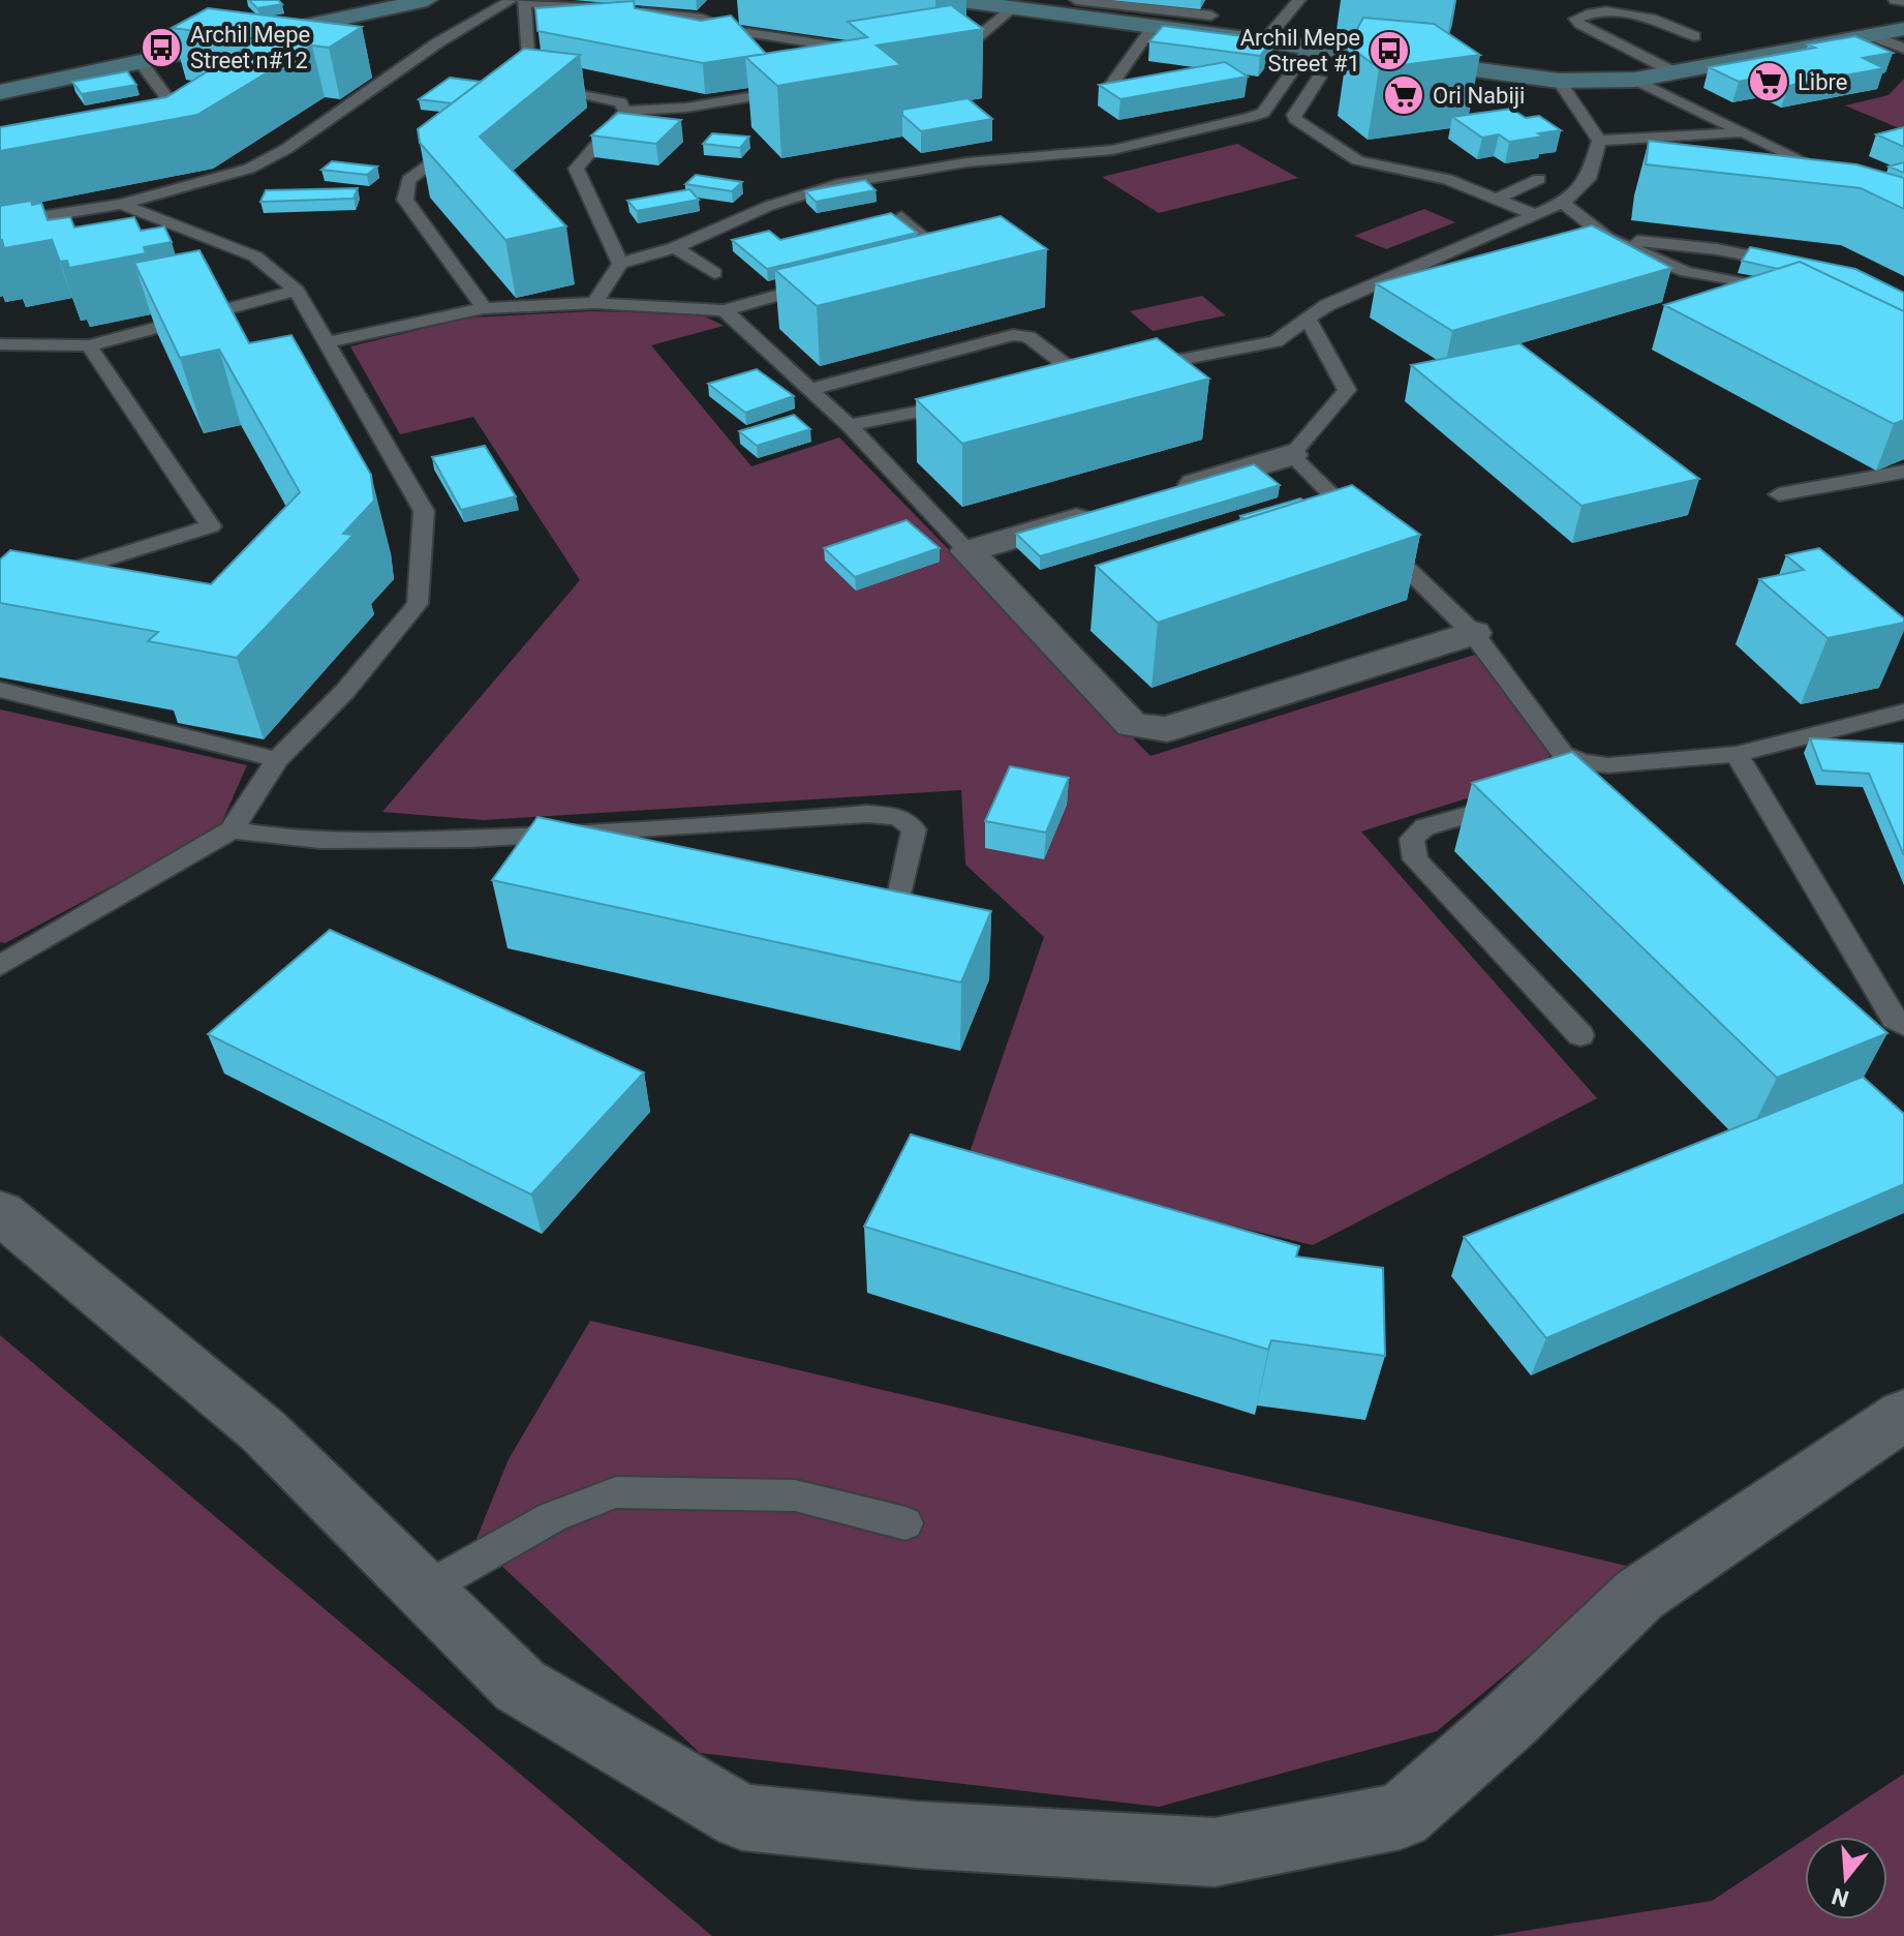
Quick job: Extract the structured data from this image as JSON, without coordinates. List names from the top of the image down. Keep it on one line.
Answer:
{"places":{"bus stop":["Archil Mepe Street n#12","Archil Mepe Street #1"],"supermarket":["Libre","Ori Nabiji"]},"north":"bottom"}
